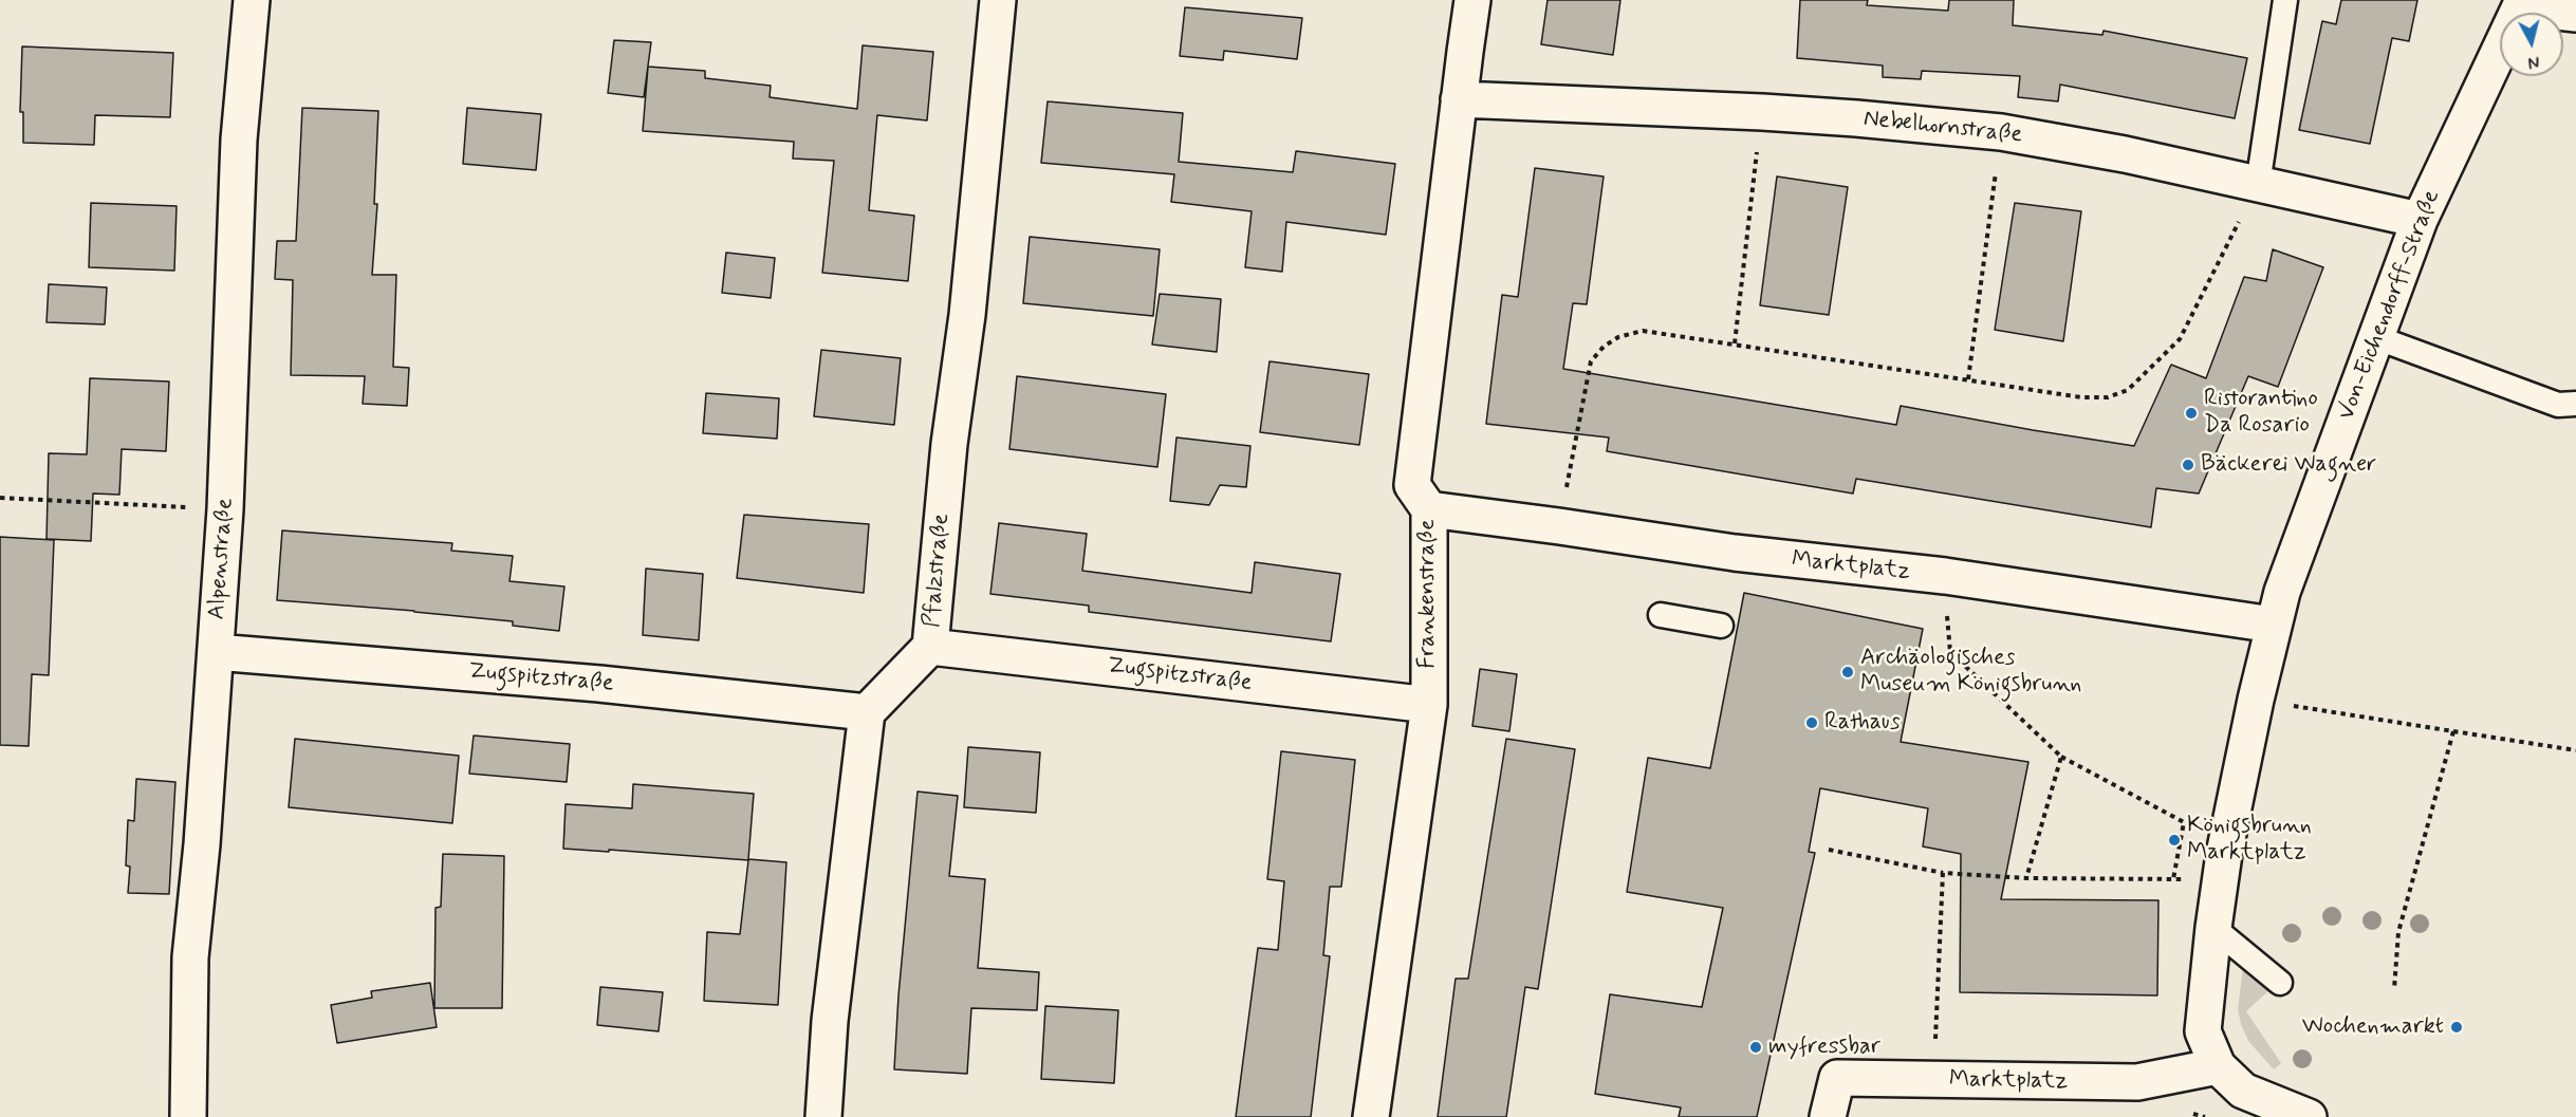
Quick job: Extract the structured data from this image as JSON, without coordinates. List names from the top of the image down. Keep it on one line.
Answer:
{"streets":{"street":["Nebelhornstraße","Von-Eichendorff-Straße","Alpenstraße","Marktplatz","Pfalzstraße","Frankenstraße","Zugspitzstraße"]},"crossings":[["Nebelhornstraße","Von-Eichendorff-Straße"],["Nebelhornstraße","Frankenstraße"],["Von-Eichendorff-Straße","Marktplatz"],["Alpenstraße","Zugspitzstraße"],["Marktplatz","Frankenstraße"],["Pfalzstraße","Zugspitzstraße"],["Frankenstraße","Zugspitzstraße"]],"places":["Ristorantino Da Rosario","Bäckerei Wagner","Archäologisches Museum Königsbrunn","Rathaus","Königsbrunn Marktplatz","Wochenmarkt","myfressbar"],"north":"bottom"}
